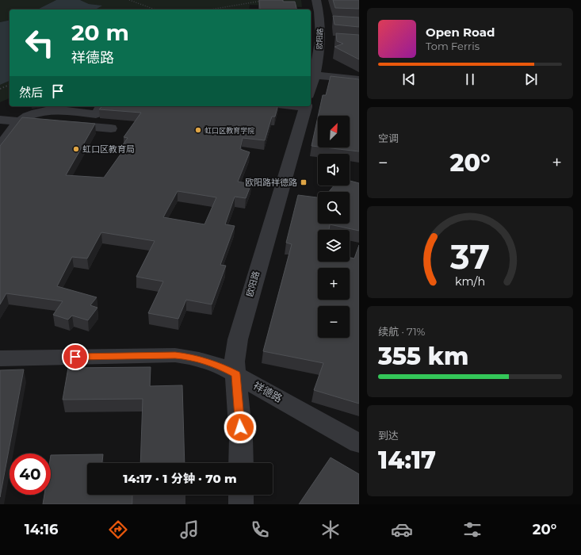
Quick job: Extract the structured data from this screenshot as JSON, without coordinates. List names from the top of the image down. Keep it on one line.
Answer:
{"streets":{"street":["欧阳路","祥德路"]},"crossings":[["欧阳路","祥德路"]],"places":{"other":["虹口区教育学院","虹口区教育局"],"transit":["欧阳路祥德路"]},"north":"top right","page":{"turn":["20 m","祥德路"],"song":["Open Road","Tom Ferris"],"then":"然后","tile":["空调",["续航 · 71%","355 km"],["到达","14:17"]],"map_buttons":["+","−"],"heat":["−","20°","+"],"limit":"40","trip":"14:17 · 1 分钟 · 70 m","tabs":["14:16","20°"],"gauge":["37","km/h"]}}
